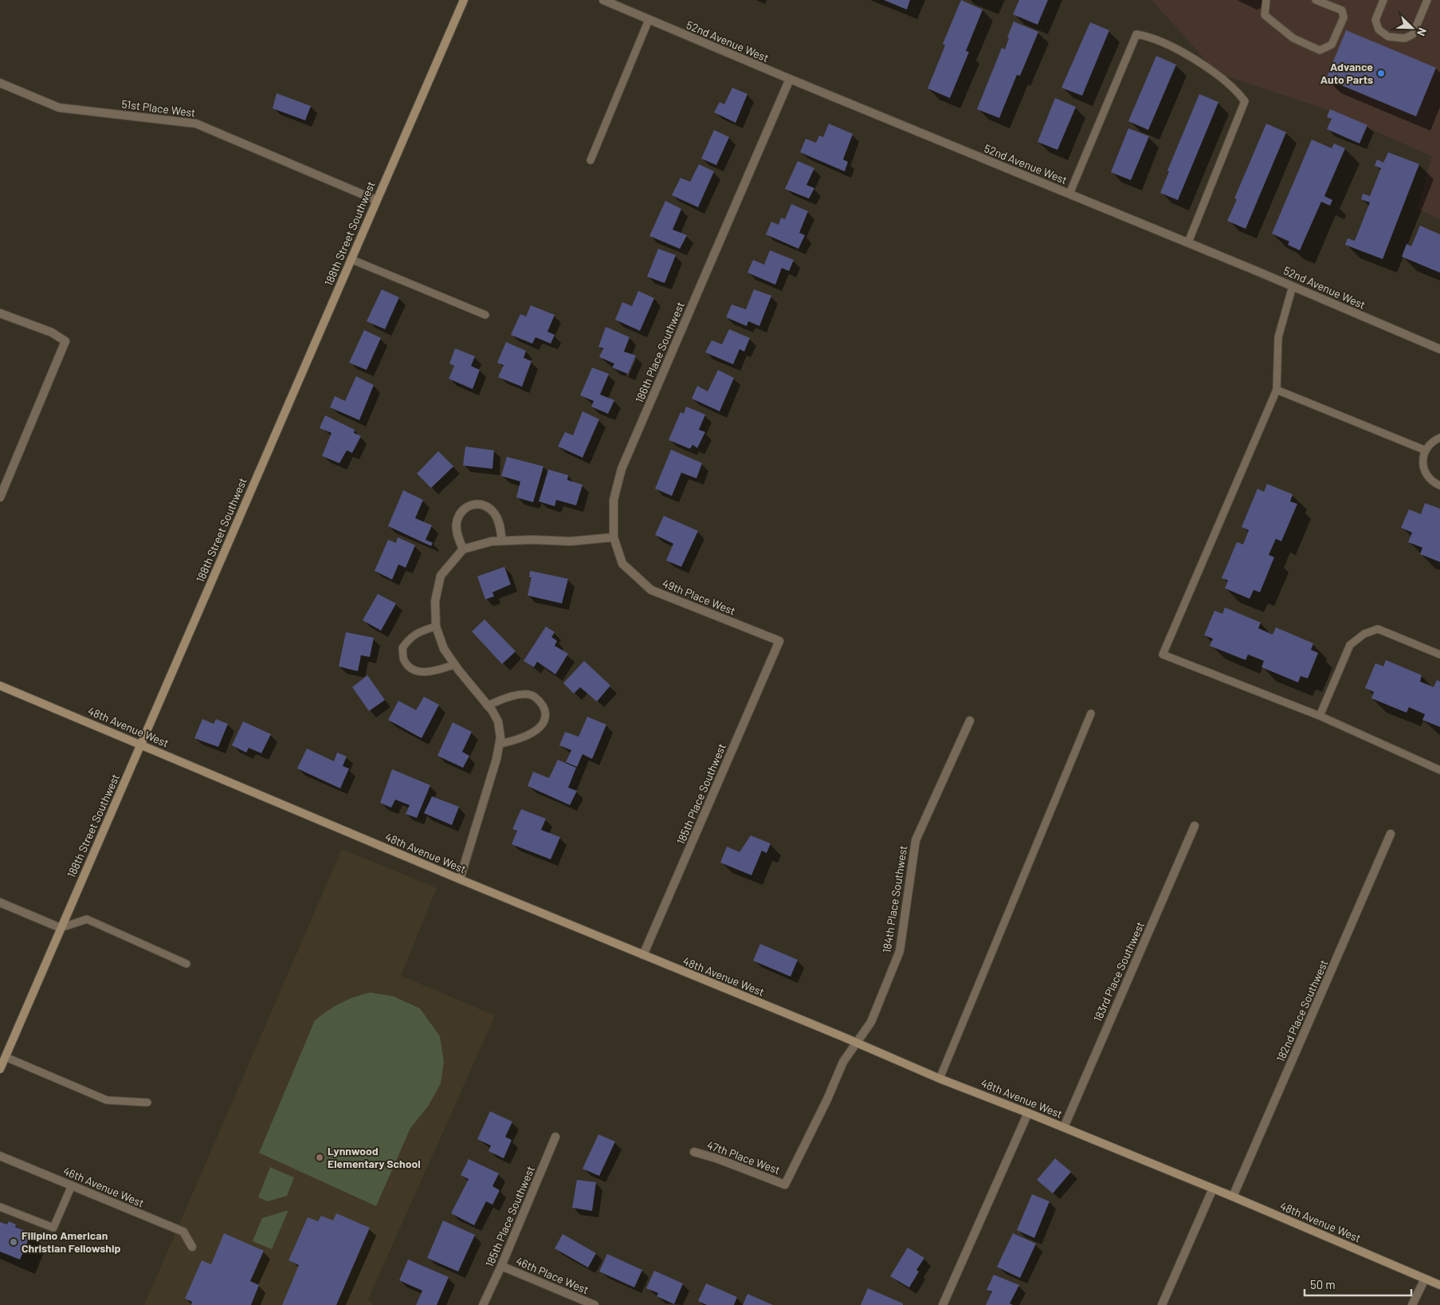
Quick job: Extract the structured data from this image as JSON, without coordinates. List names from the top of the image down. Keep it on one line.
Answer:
{"streets":{"street":["52nd Avenue West","51st Place West","188th Street Southwest","186th Place Southwest","49th Place West","48th Avenue West","185th Place Southwest","184th Place Southwest","183rd Place Southwest","182nd Place Southwest","47th Place West","46th Avenue West","46th Place West"]},"crossings":[["52nd Avenue West","186th Place Southwest"],["51st Place West","188th Street Southwest"],["188th Street Southwest","48th Avenue West"],["186th Place Southwest","49th Place West"],["49th Place West","185th Place Southwest"],["48th Avenue West","185th Place Southwest"],["48th Avenue West","184th Place Southwest"],["48th Avenue West","183rd Place Southwest"],["48th Avenue West","182nd Place Southwest"],["185th Place Southwest","46th Place West"],["184th Place Southwest","47th Place West"]],"places":["Advance Auto Parts","Lynnwood Elementary School","Filipino American Christian Fellowship"],"scale_bar":"50 m","north":"bottom right"}
